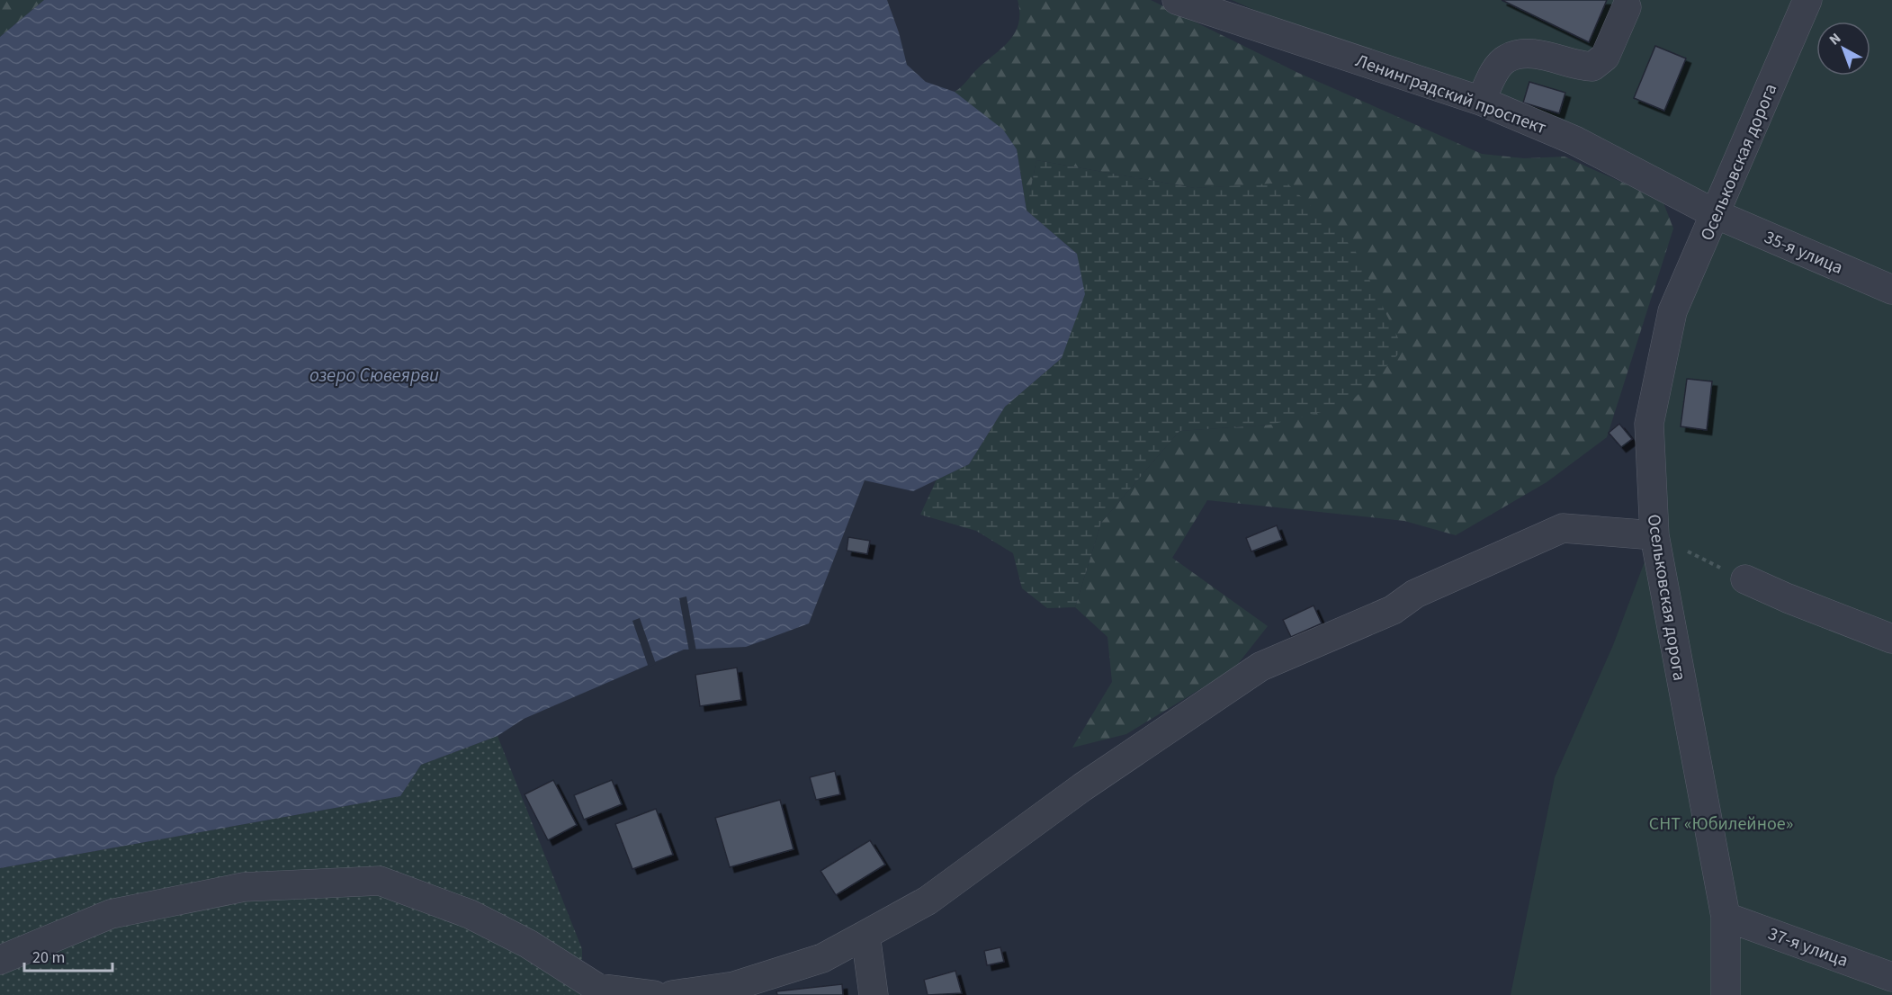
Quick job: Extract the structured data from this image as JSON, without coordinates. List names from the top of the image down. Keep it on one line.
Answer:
{"streets":{"street":["Ленинградский проспект","Осельковская дорога","35-я улица","37-я улица"]},"crossings":[["Ленинградский проспект","Осельковская дорога"],["Ленинградский проспект","35-я улица"],["Осельковская дорога","35-я улица"],["Осельковская дорога","37-я улица"]],"water":["озеро Сювеярви"],"parks":["СНТ «Юбилейное»"],"scale_bar":"20 m","north":"top left"}
